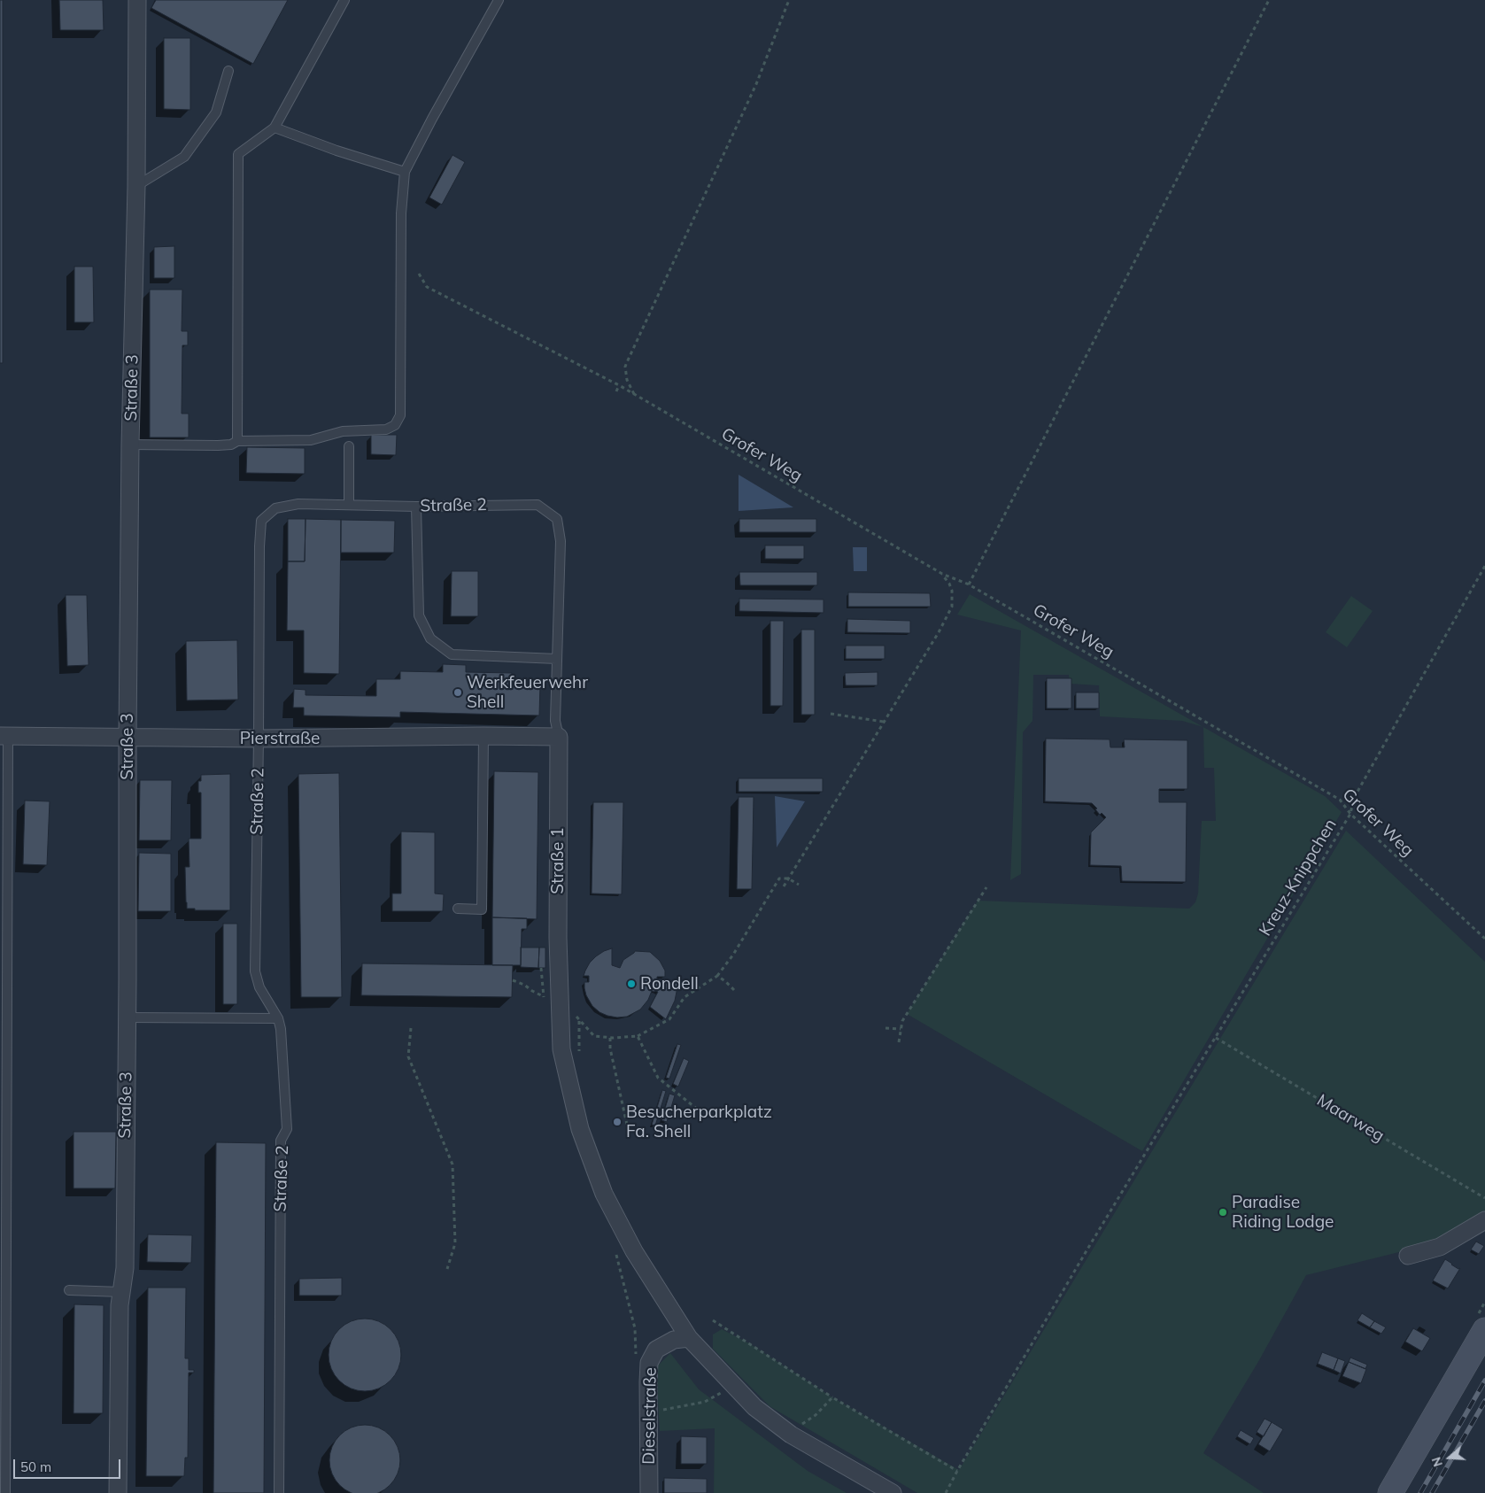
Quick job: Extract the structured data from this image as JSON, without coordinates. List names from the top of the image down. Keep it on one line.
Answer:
{"streets":{"street":["Straße 3","Pierstraße","Straße 1","Dieselstraße"],"lane":["Straße 2"],"path":["Grofer Weg","Kreuz-Knippchen","Maarweg"]},"crossings":[["Straße 3","Pierstraße"],["Grofer Weg","Kreuz-Knippchen"],["Straße 2","Pierstraße"],["Straße 2","Straße 1"],["Pierstraße","Straße 1"],["Straße 1","Dieselstraße"],["Kreuz-Knippchen","Maarweg"]],"places":["Werkfeuerwehr Shell","Rondell","Besucherparkplatz Fa. Shell","Paradise Riding Lodge"],"scale_bar":"50 m","north":"left"}
